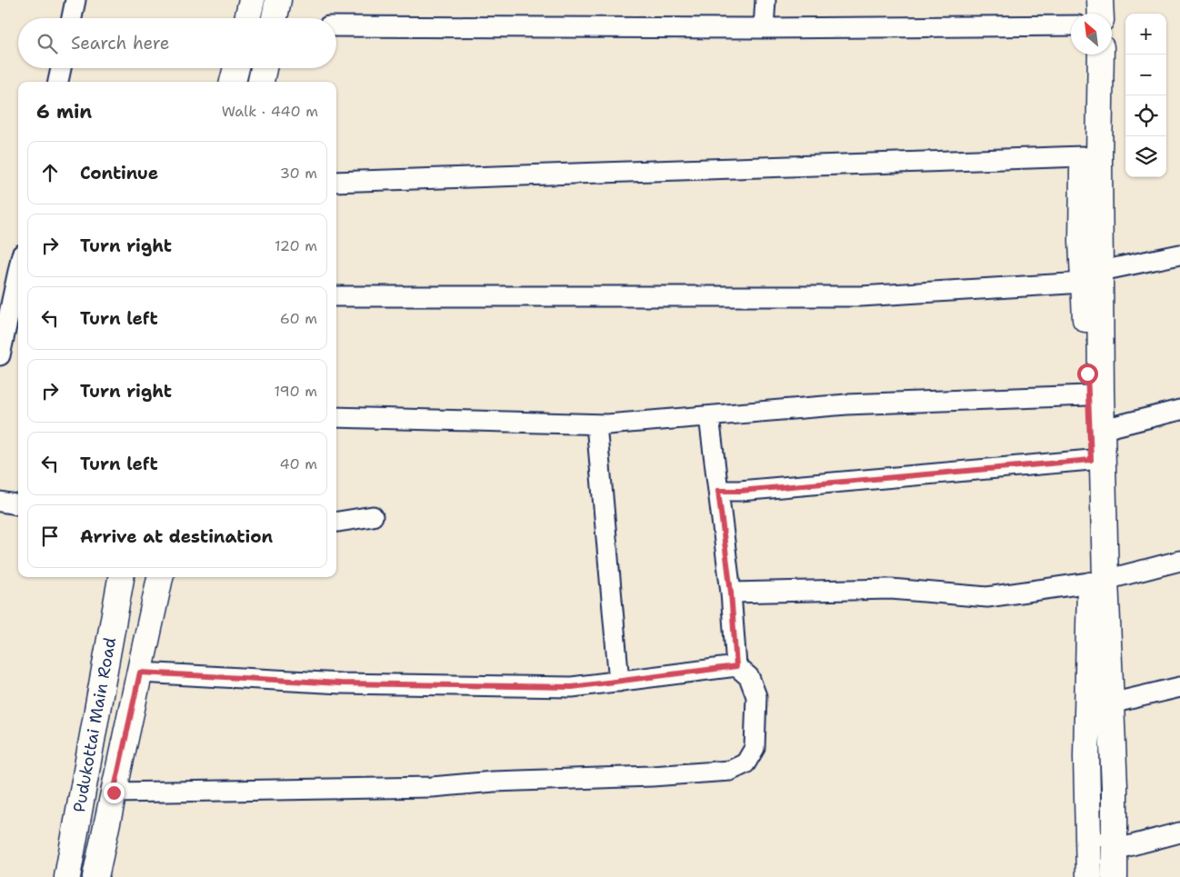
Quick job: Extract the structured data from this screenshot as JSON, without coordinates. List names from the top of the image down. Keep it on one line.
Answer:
{"streets":{"street":["Pudukottai Main Road"]},"north":"top left","page":{"map_buttons":["+","−"],"search":"Search here","heading":["6 min","Walk · 440 m"],"list":[["Continue","30 m"],["Turn right","120 m"],["Turn left","60 m"],["Turn right","190 m"],["Turn left","40 m"],"Arrive at destination"]}}
